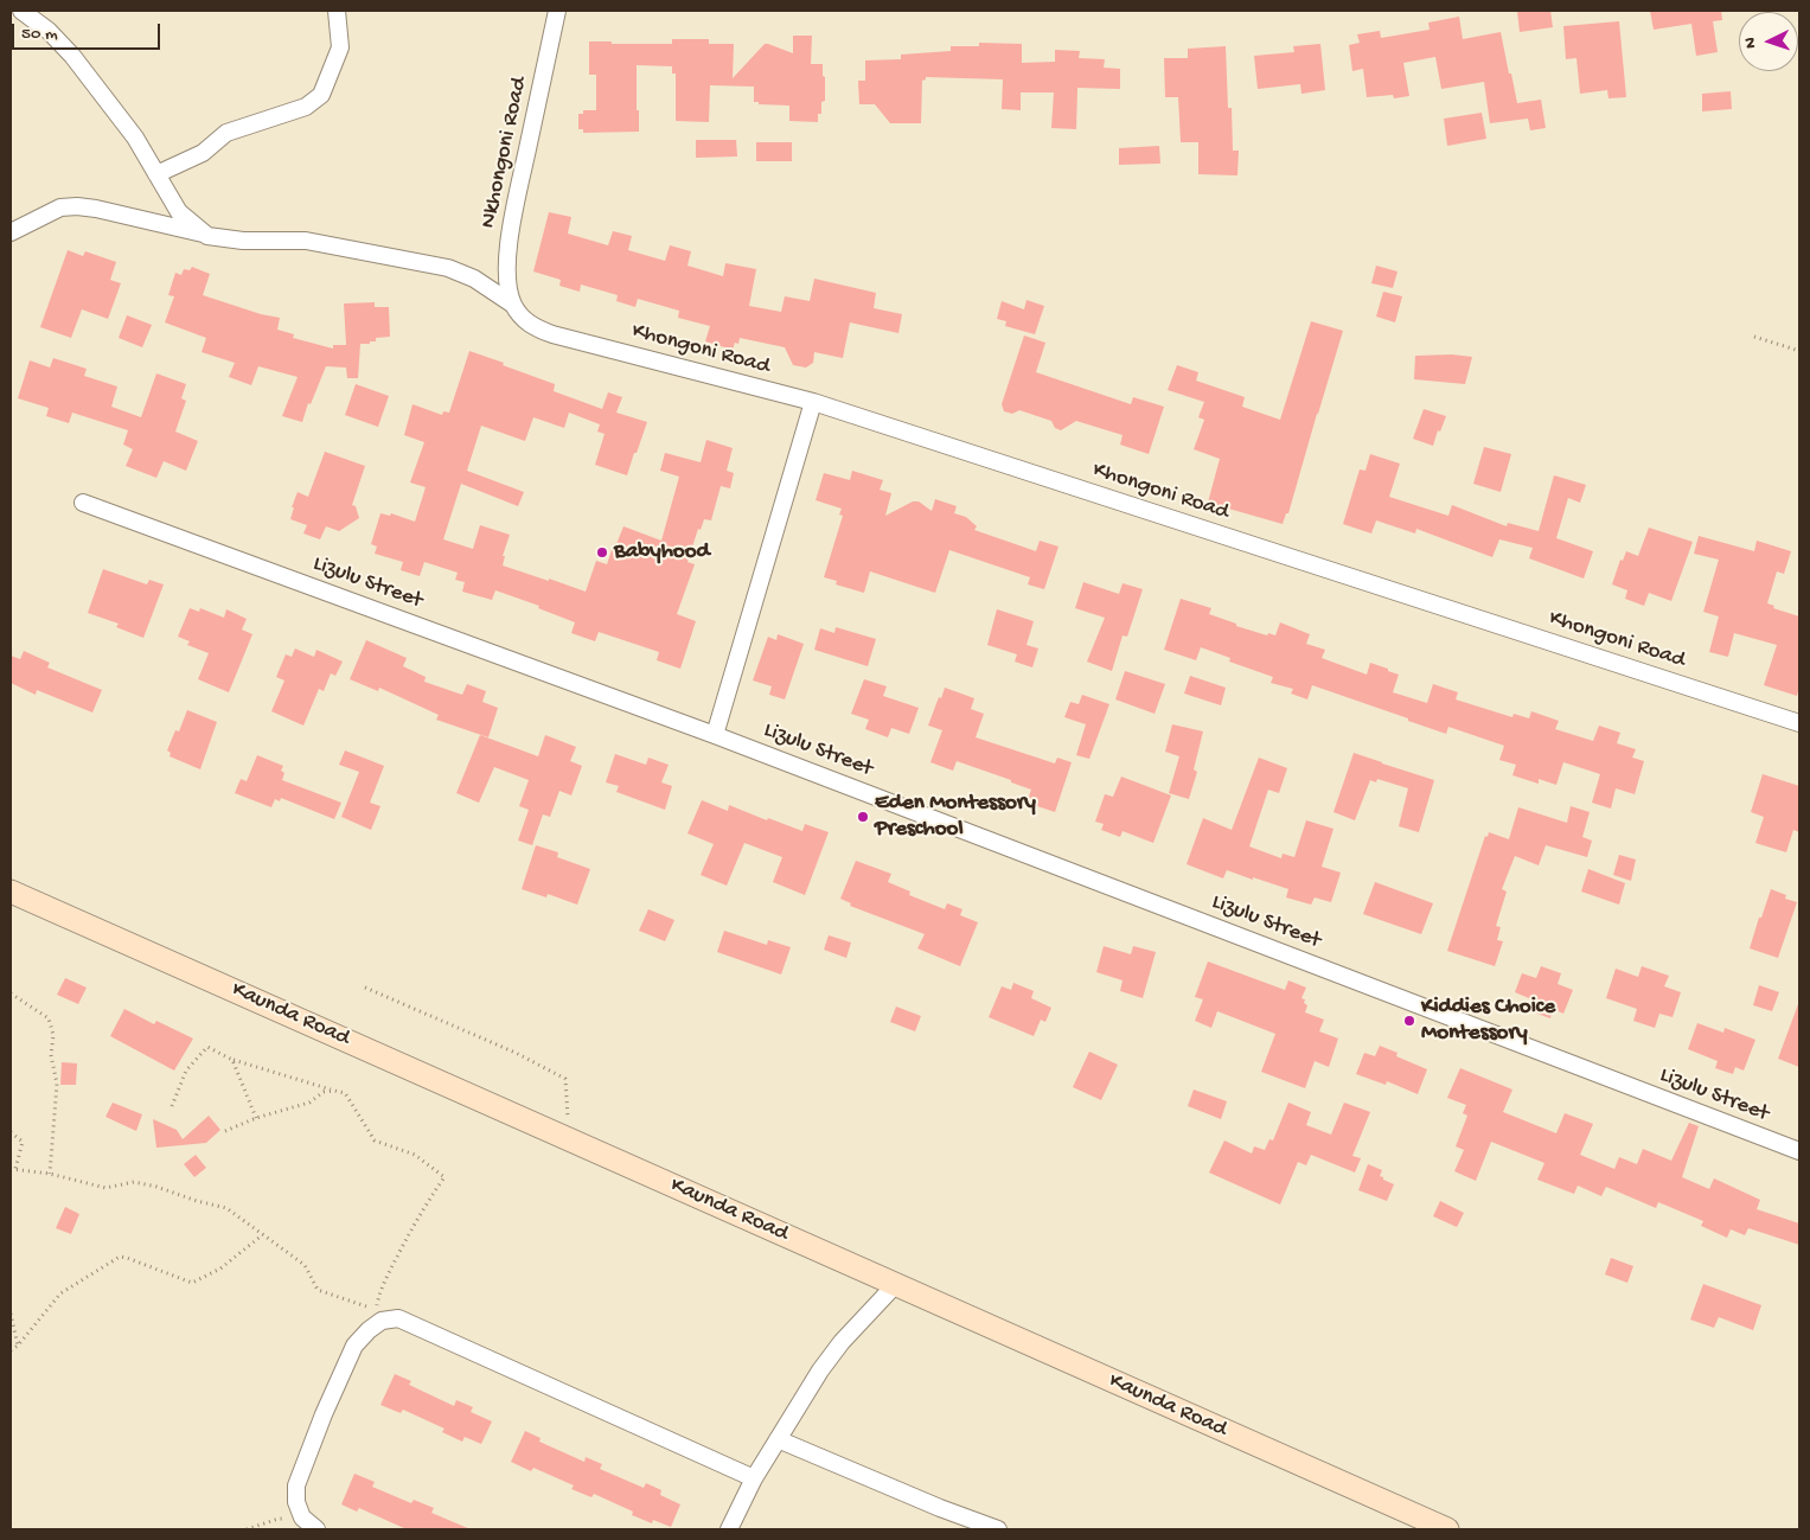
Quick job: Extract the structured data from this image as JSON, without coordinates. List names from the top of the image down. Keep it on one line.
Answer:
{"streets":{"main road":["Kaunda Road"],"street":["Nkhongoni Road","Khongoni Road","Lizulu Street"]},"crossings":[["Nkhongoni Road","Khongoni Road"]],"places":["Babyhood","Eden Montessory Preschool","Kiddies Choice Montessory"],"scale_bar":"50 m","north":"left"}
